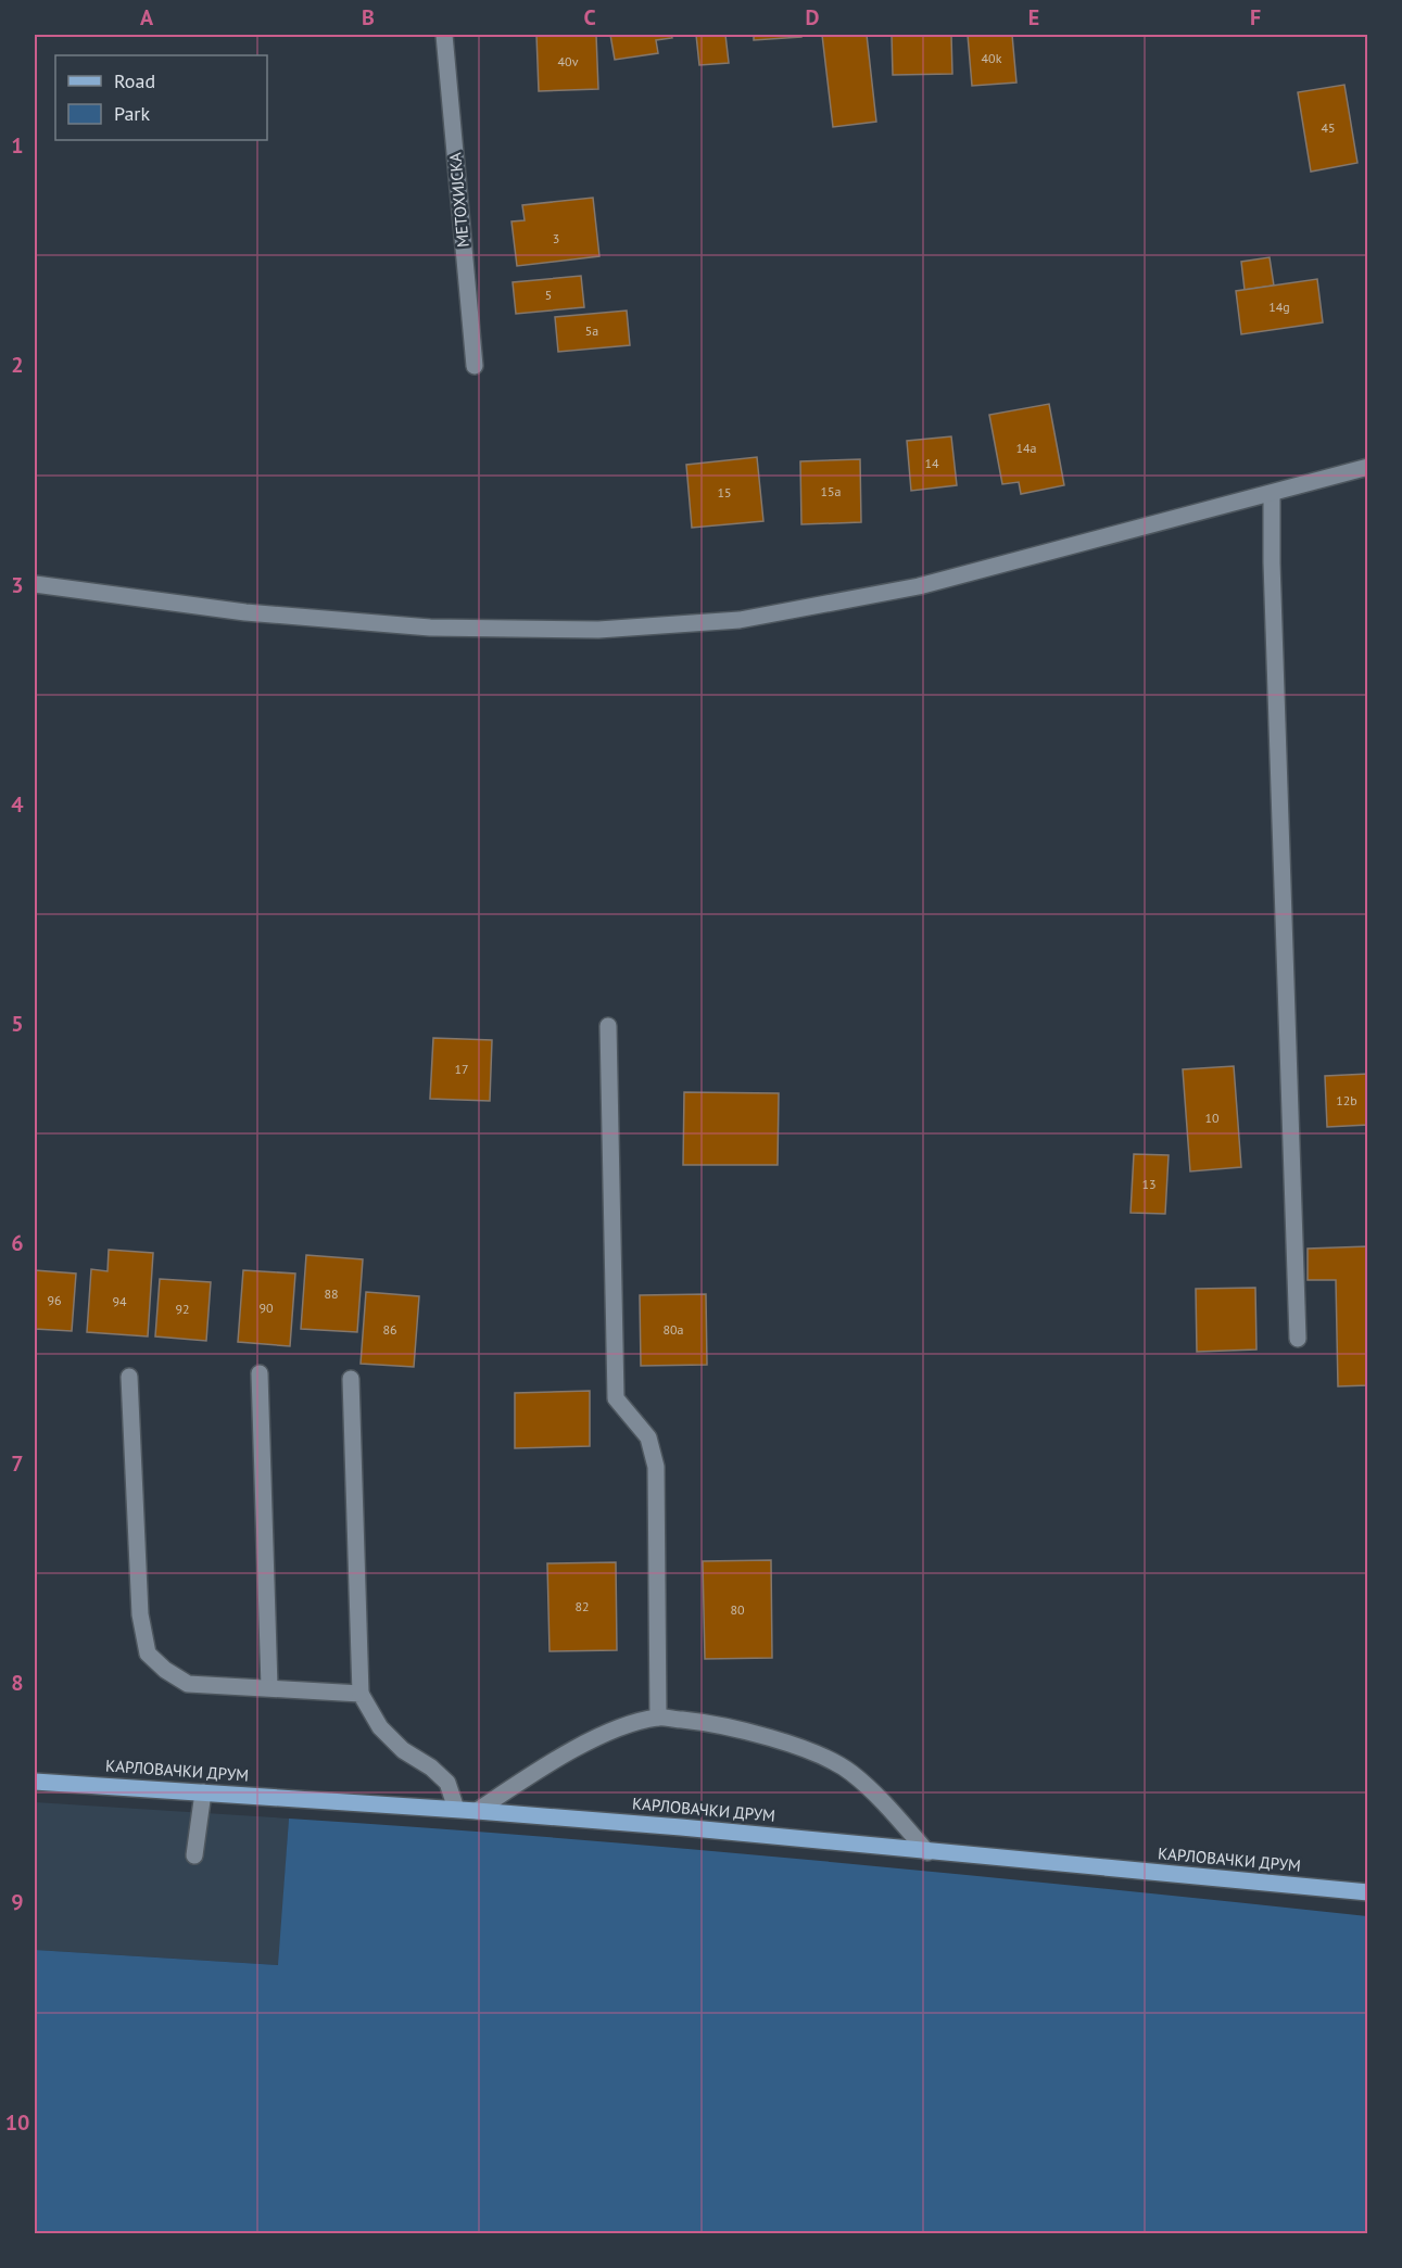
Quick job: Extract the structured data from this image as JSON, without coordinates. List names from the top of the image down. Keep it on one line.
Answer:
{"streets":{"main road":["КАРЛОВАЧКИ ДРУМ"],"street":["МЕТОХИЈСКА"]},"house_numbers":["40k","40v","45","3","5","14g","5a","14a","14","15a","15","17","12b","10","13","88","96","94","90","92","86","80a","82","80"],"legend":["Road","Park"],"grid":{"columns":["A","B","C","D","E","F"],"rows":["1","2","3","4","5","6","7","8","9","10"]}}
